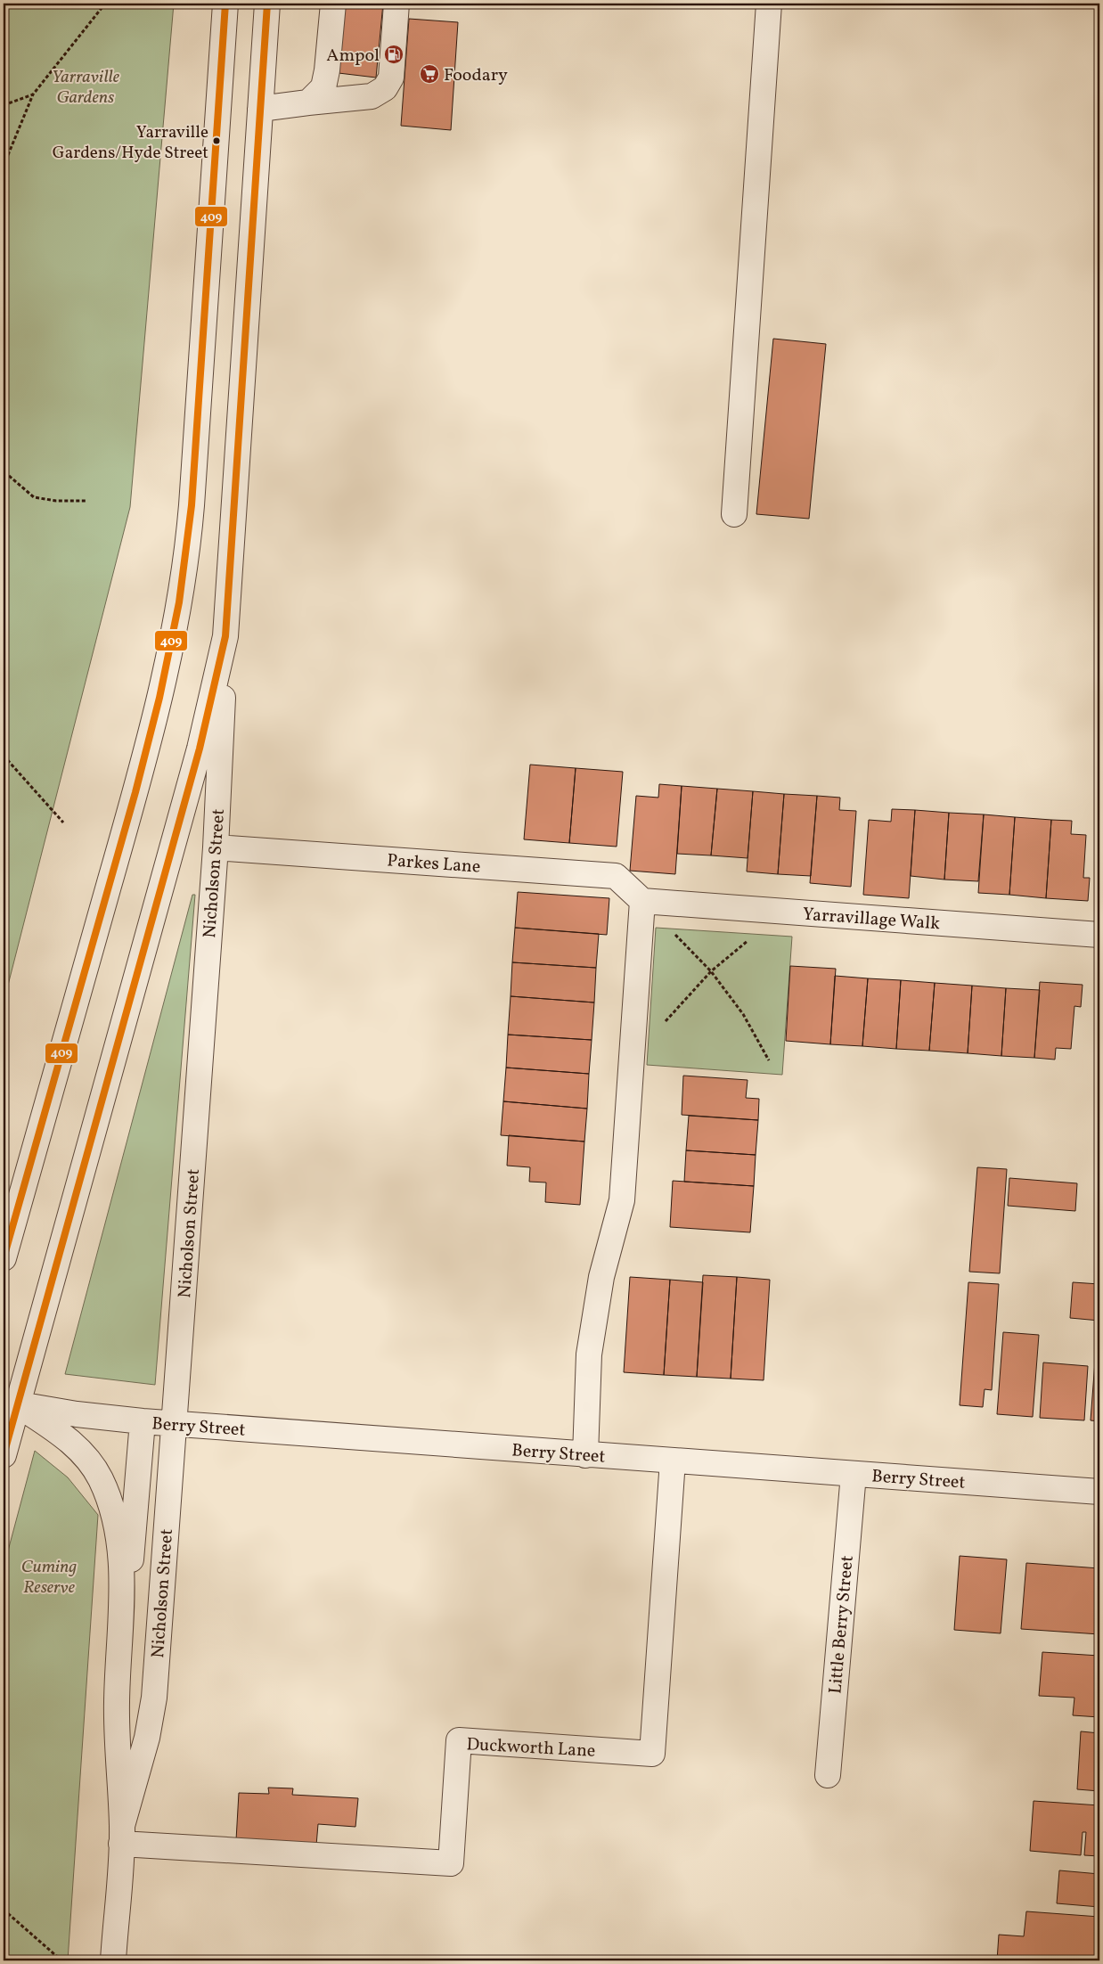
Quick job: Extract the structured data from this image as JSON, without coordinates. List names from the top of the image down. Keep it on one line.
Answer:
{"streets":{"street":["Parkes Lane","Nicholson Street","Yarravillage Walk","Berry Street","Little Berry Street","Duckworth Lane"]},"crossings":[["Parkes Lane","Nicholson Street"],["Parkes Lane","Yarravillage Walk"],["Nicholson Street","Berry Street"],["Nicholson Street","Duckworth Lane"],["Berry Street","Little Berry Street"],["Berry Street","Duckworth Lane"]],"parks":["Yarraville Gardens","Cuming Reserve"],"places":{"fuel station":["Ampol"],"supermarket":["Foodary"],"other":["Yarraville Gardens/Hyde Street"]},"lines":["transit line 409"]}
